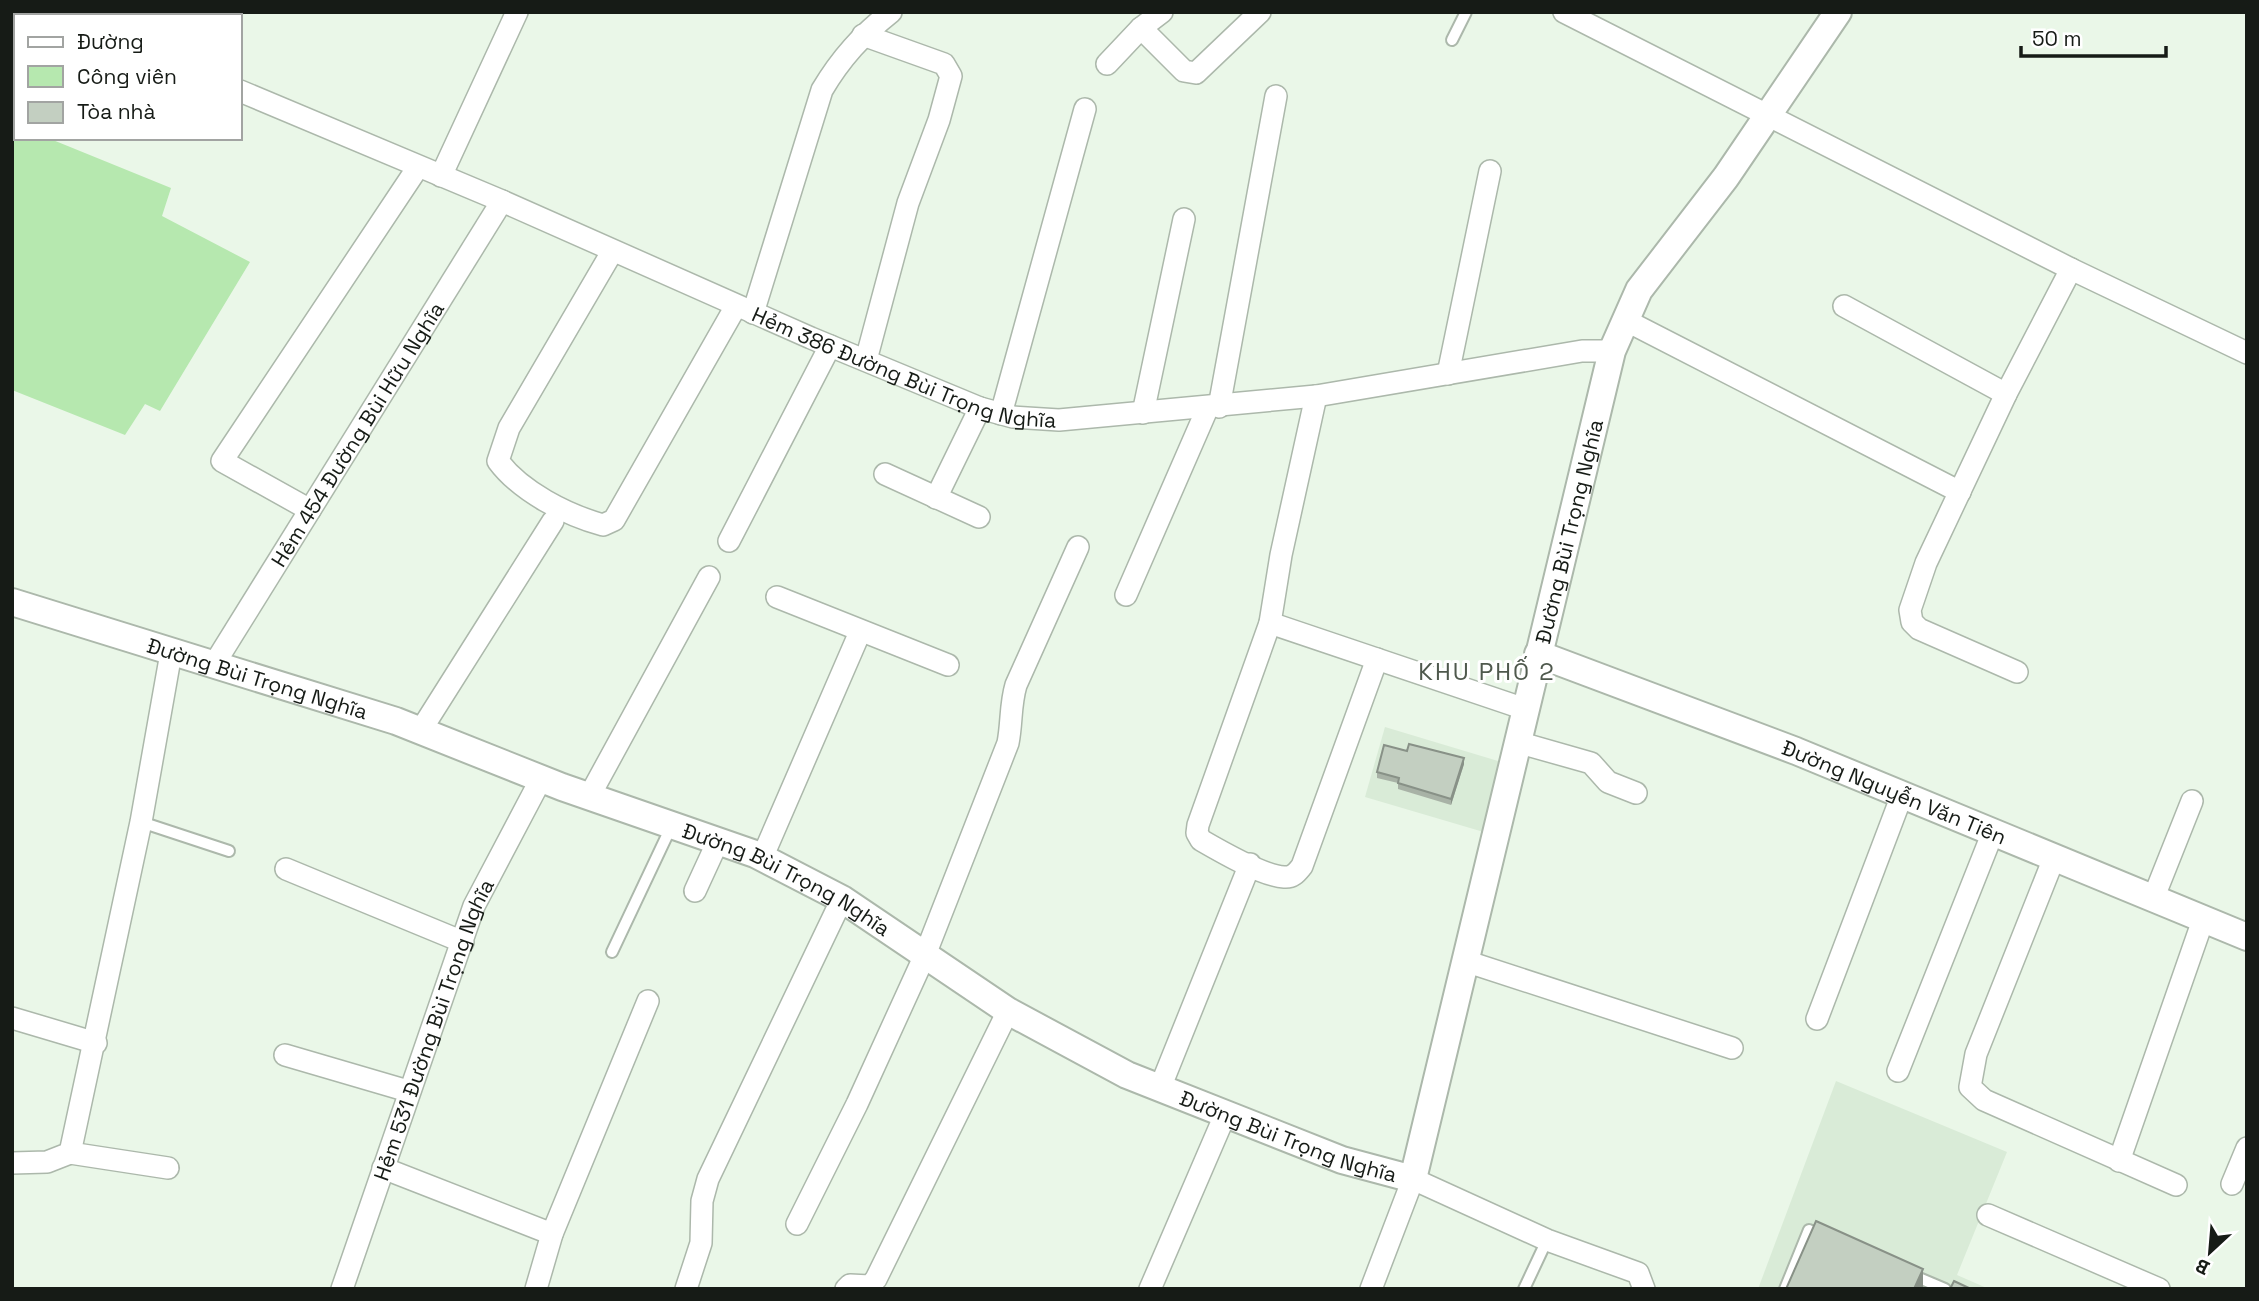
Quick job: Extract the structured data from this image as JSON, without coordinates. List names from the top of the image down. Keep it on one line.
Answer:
{"streets":{"street":["Hẻm 386 Đường Bùi Trọng Nghĩa","Hẻm 454 Đường Bùi Hữu Nghĩa","Đường Bùi Trọng Nghĩa","Đường Nguyễn Văn Tiên","Hẻm 531 Đường Bùi Trọng Nghĩa"]},"crossings":[["Hẻm 386 Đường Bùi Trọng Nghĩa","Hẻm 454 Đường Bùi Hữu Nghĩa"],["Hẻm 386 Đường Bùi Trọng Nghĩa","Đường Bùi Trọng Nghĩa"],["Hẻm 454 Đường Bùi Hữu Nghĩa","Đường Bùi Trọng Nghĩa"],["Đường Bùi Trọng Nghĩa","Đường Nguyễn Văn Tiên"],["Đường Bùi Trọng Nghĩa","Hẻm 531 Đường Bùi Trọng Nghĩa"]],"districts":["KHU PHỐ 2"],"legend":["Đường","Công viên","Tòa nhà"],"scale_bar":"50 m","north":"bottom left"}
